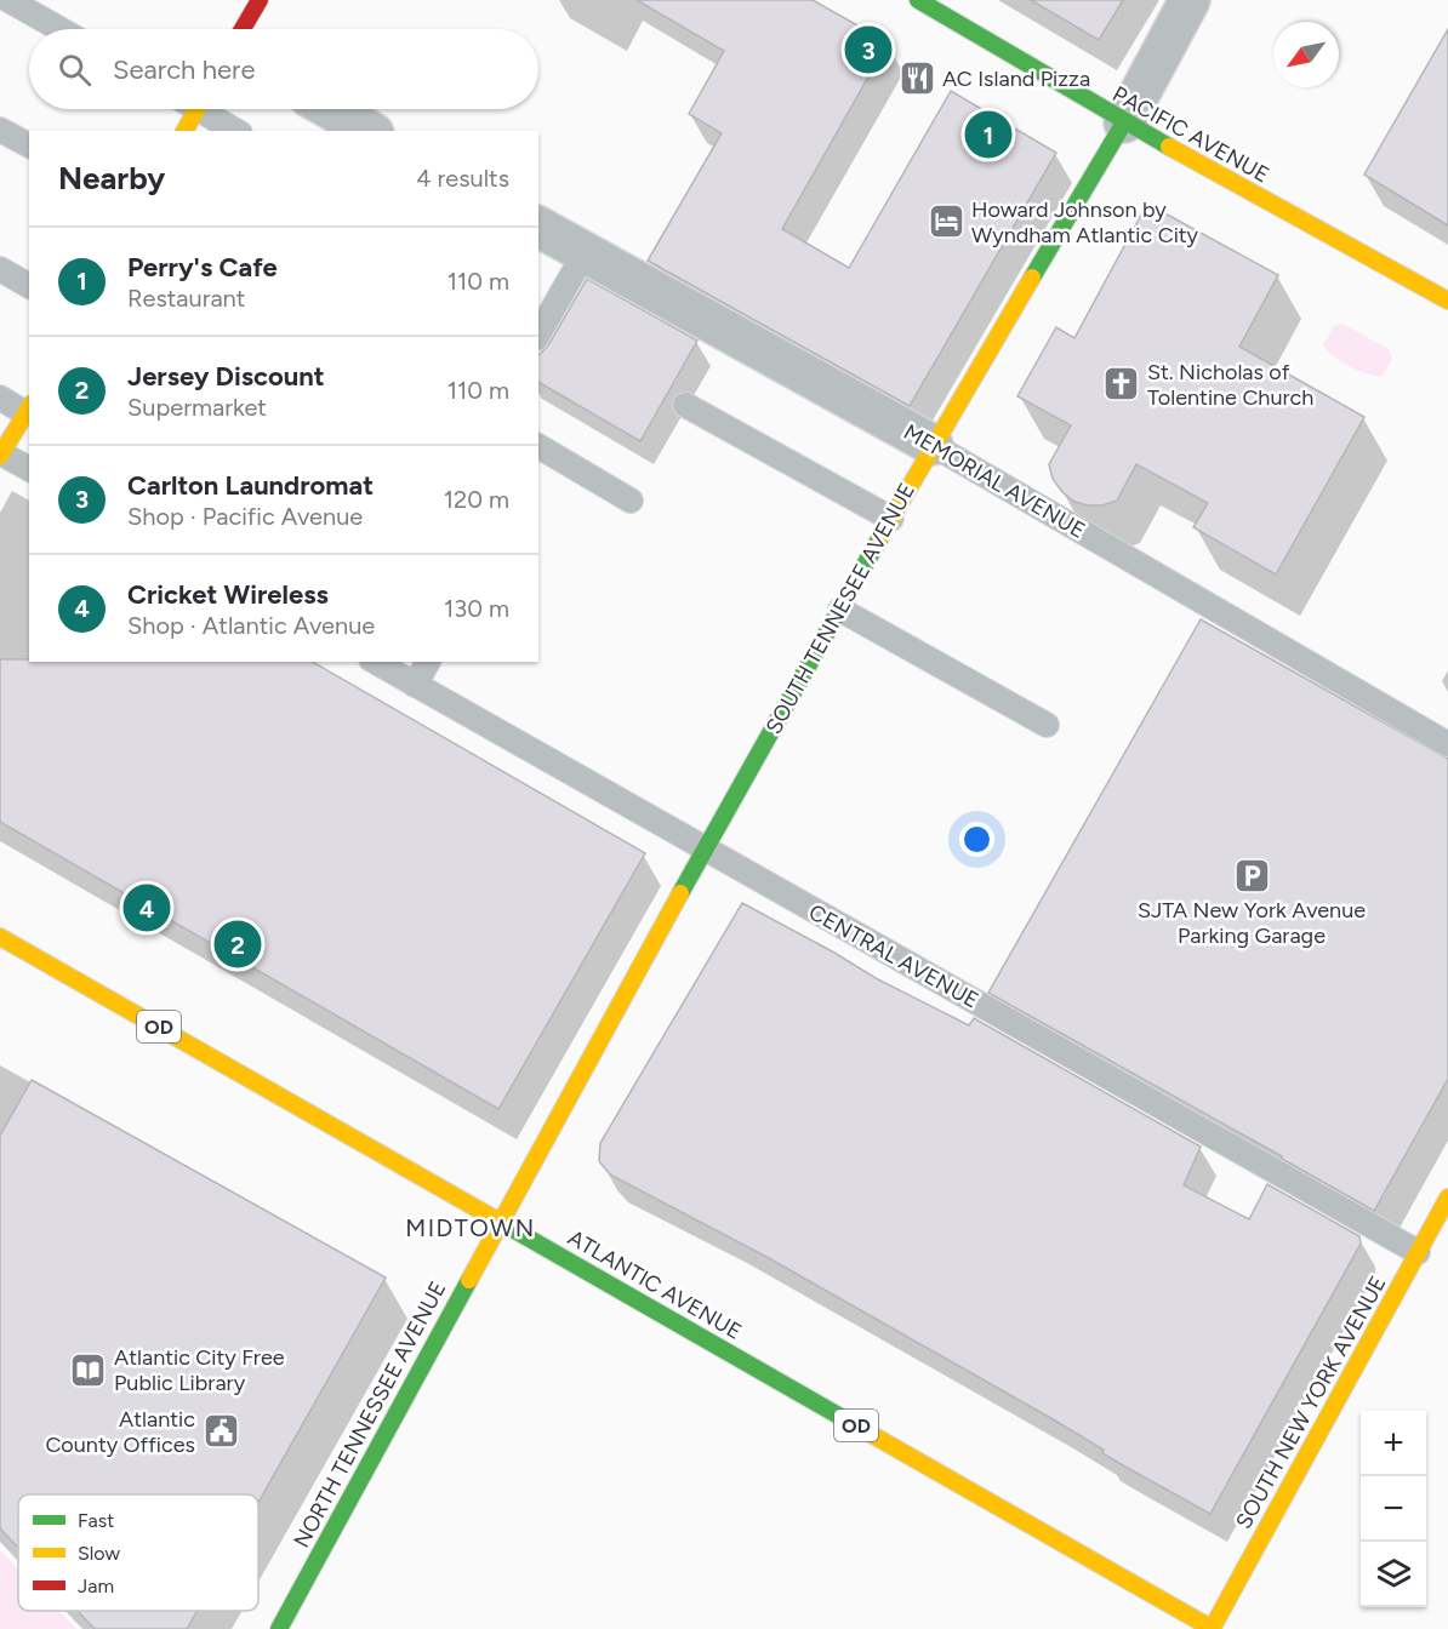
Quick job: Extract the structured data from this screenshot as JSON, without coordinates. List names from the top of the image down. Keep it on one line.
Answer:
{"streets":{"main road":["PACIFIC AVENUE","SOUTH TENNESEE AVENUE","OD","ATLANTIC AVENUE","SOUTH NEW YORK AVENUE","NORTH TENNESSEE AVENUE"],"street":["MEMORIAL AVENUE"],"lane":["CENTRAL AVENUE"]},"crossings":[["PACIFIC AVENUE","SOUTH TENNESEE AVENUE"],["MEMORIAL AVENUE","SOUTH TENNESEE AVENUE"],["SOUTH TENNESEE AVENUE","CENTRAL AVENUE"],["SOUTH TENNESEE AVENUE","ATLANTIC AVENUE"],["SOUTH TENNESEE AVENUE","NORTH TENNESSEE AVENUE"],["CENTRAL AVENUE","SOUTH NEW YORK AVENUE"],["ATLANTIC AVENUE","SOUTH NEW YORK AVENUE"],["ATLANTIC AVENUE","NORTH TENNESSEE AVENUE"]],"districts":["MIDTOWN"],"places":{"restaurant":["AC Island Pizza"],"hotel":["Howard Johnson by Wyndham Atlantic City"],"church":["St. Nicholas of Tolentine Church"],"parking":["SJTA New York Avenue Parking Garage"],"library":["Atlantic City Free Public Library"],"public building":["Atlantic County Offices"]},"legend":["Fast","Slow","Jam"],"north":"bottom left","page":{"pins":["3","1","4","2"],"search":"Search here","heading":["Nearby","4 results"],"list":[{"mark":"1","name":"Perry's Cafe","note":"Restaurant","value":"110 m"},{"mark":"2","name":"Jersey Discount","note":"Supermarket","value":"110 m"},{"mark":"3","name":"Carlton Laundromat","note":"Shop · Pacific Avenue","value":"120 m"},{"mark":"4","name":"Cricket Wireless","note":"Shop · Atlantic Avenue","value":"130 m"}],"map_buttons":["+","−"]}}
